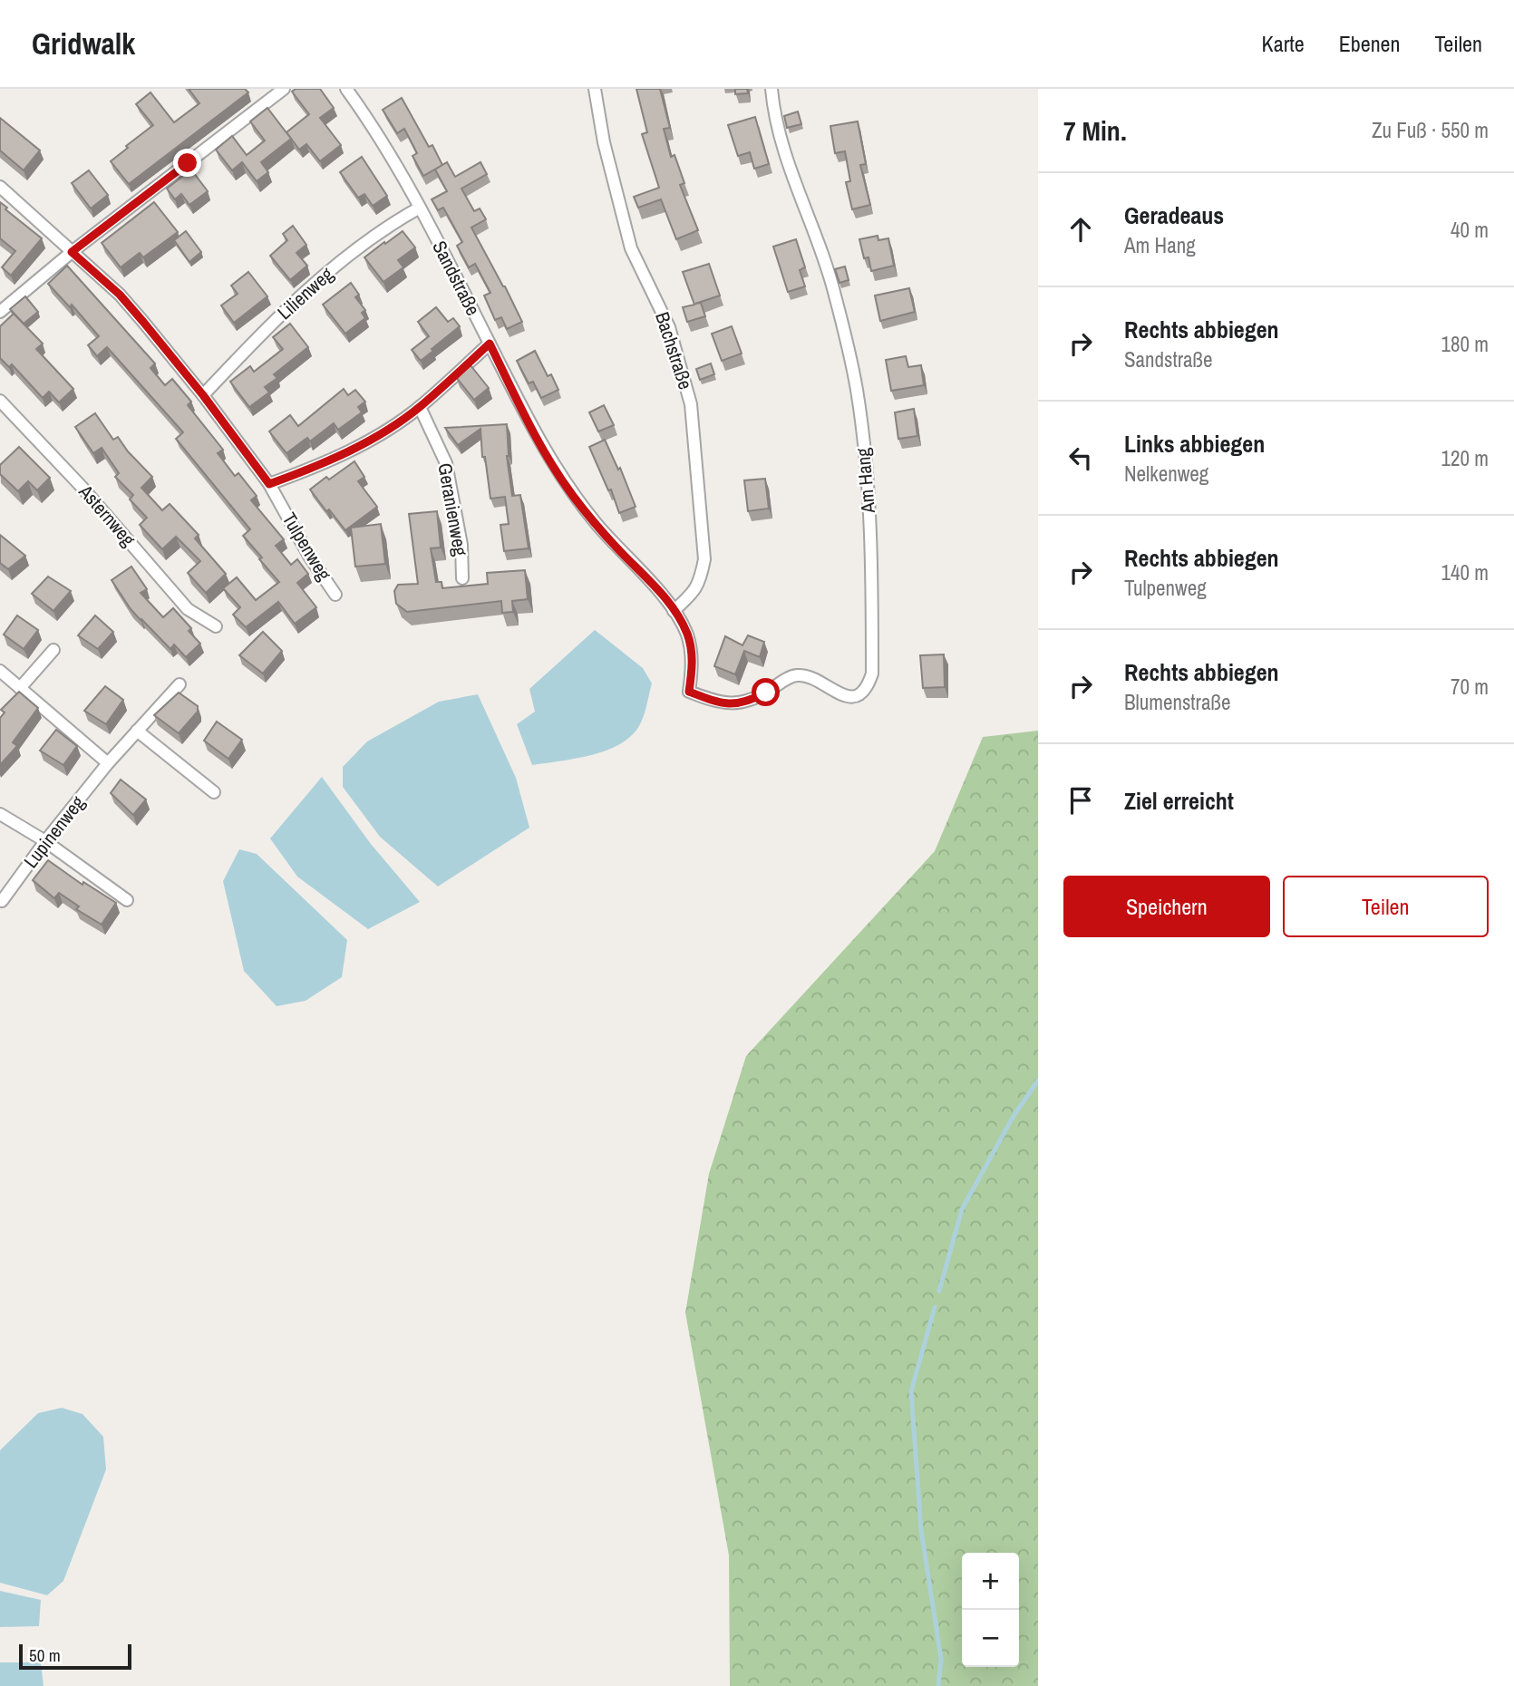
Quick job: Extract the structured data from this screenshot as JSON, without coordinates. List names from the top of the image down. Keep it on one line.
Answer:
{"streets":{"street":["Sandstraße","Lilienweg","Bachstraße","Am Hang","Geranienweg","Asternweg","Tulpenweg","Lupinenweg"]},"crossings":[["Sandstraße","Lilienweg"],["Sandstraße","Bachstraße"],["Sandstraße","Am Hang"],["Lilienweg","Tulpenweg"]],"scale_bar":"50 m","page":{"header":"Gridwalk","nav":["Karte","Ebenen","Teilen"],"heading":["7 Min.","Zu Fuß · 550 m"],"list":[["Geradeaus","Am Hang","40 m"],["Rechts abbiegen","Sandstraße","180 m"],["Links abbiegen","Nelkenweg","120 m"],["Rechts abbiegen","Tulpenweg","140 m"],["Rechts abbiegen","Blumenstraße","70 m"],"Ziel erreicht"],"buttons":["Speichern","Teilen"],"map_buttons":["+","−"],"scale":"50 m"}}
